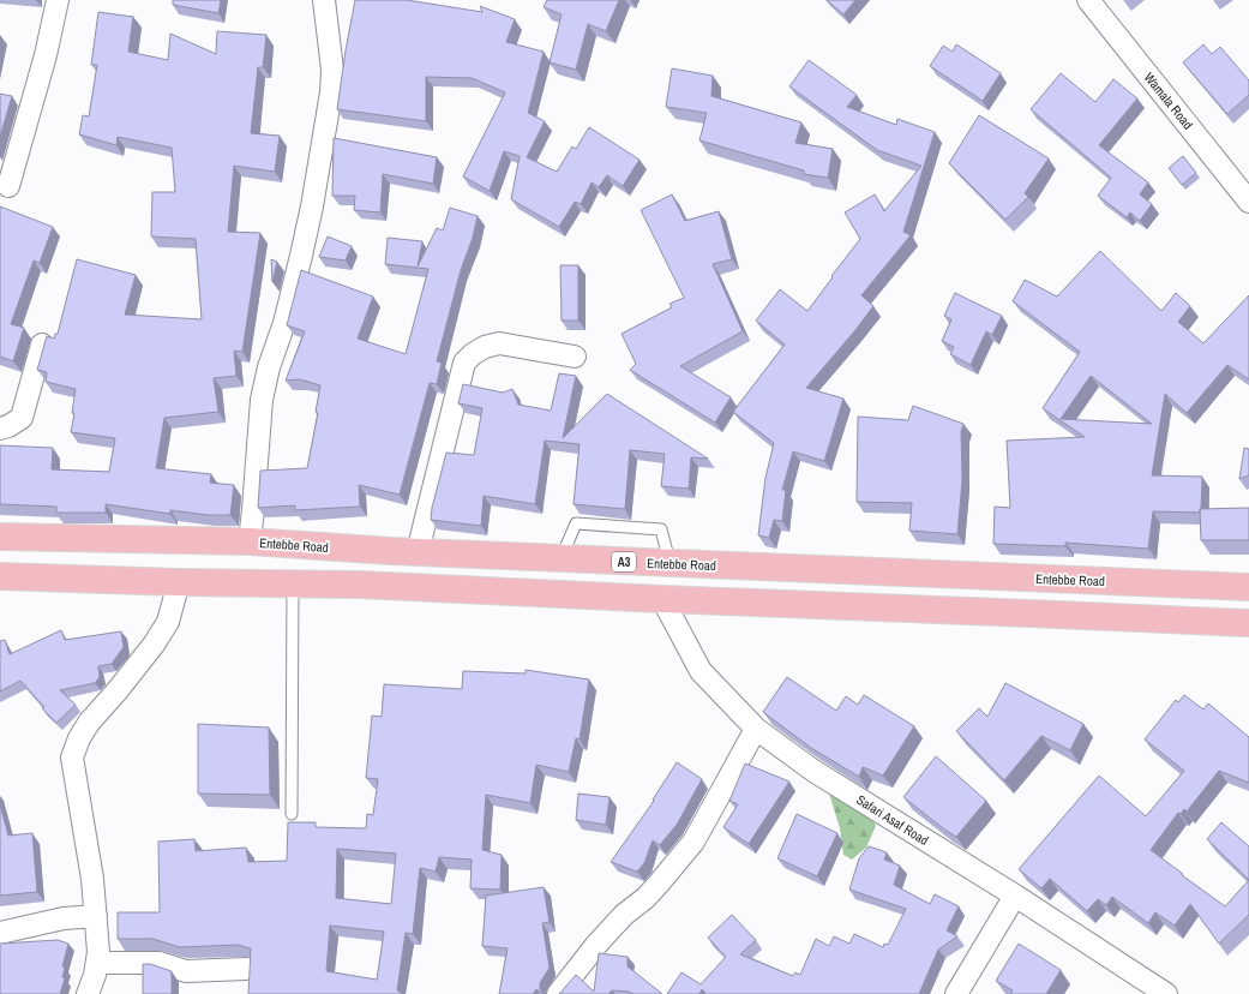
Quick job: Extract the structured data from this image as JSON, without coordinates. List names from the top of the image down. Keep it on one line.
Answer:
{"streets":{"main road":["Entebbe Road","A3"],"street":["Wamala Road","Safari Asaf Road"]}}
